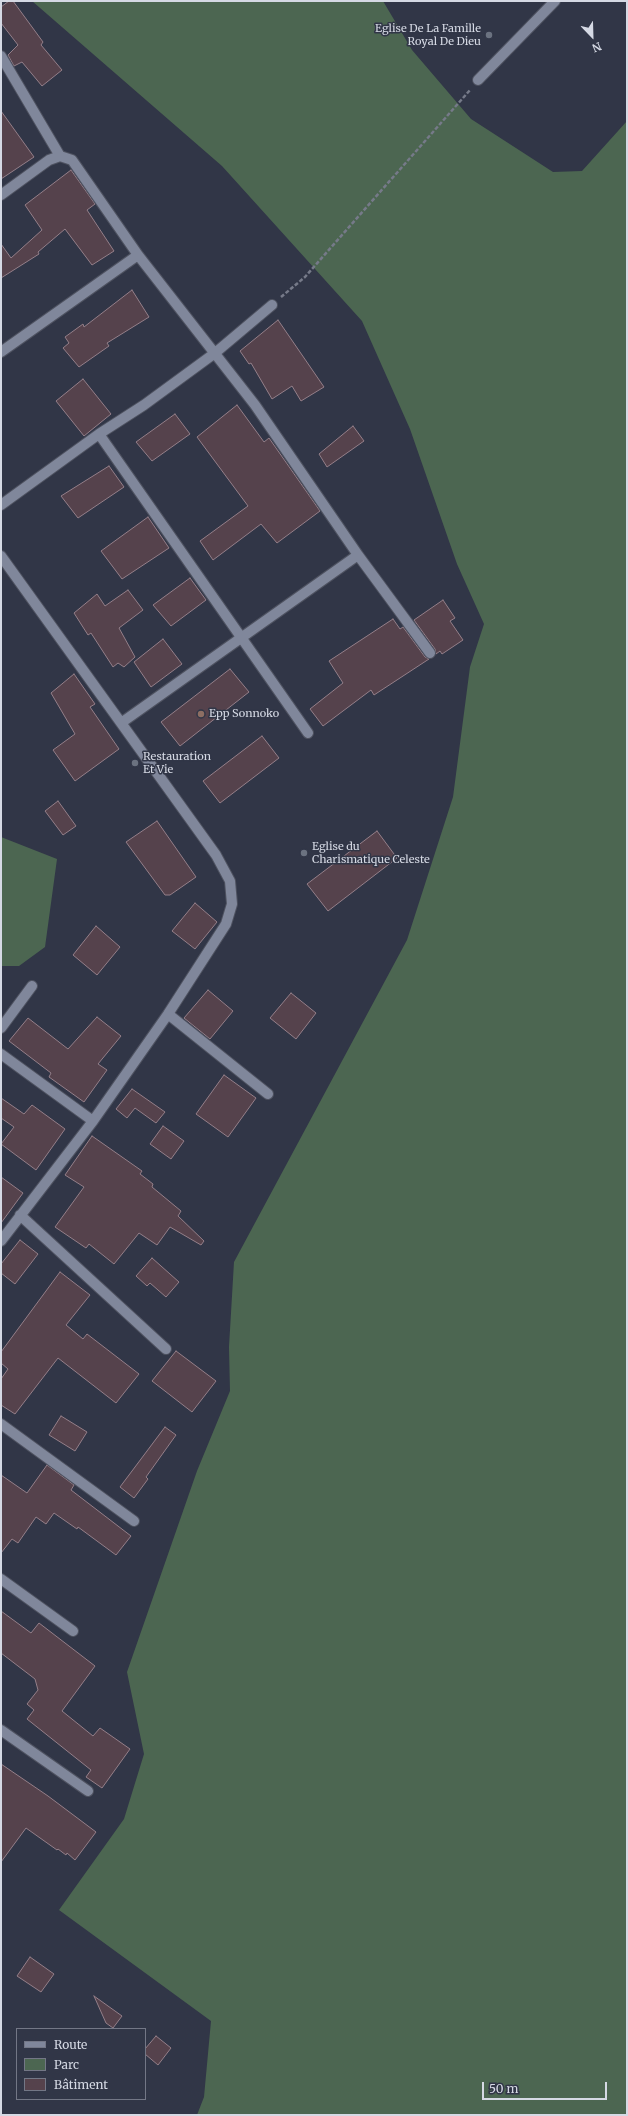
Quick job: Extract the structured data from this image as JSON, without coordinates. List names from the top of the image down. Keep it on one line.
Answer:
{"places":["Eglise De La Famille Royal De Dieu","Epp Sonnoko","Restauration Et Vie","Eglise du Charismatique Celeste"],"legend":["Route","Parc","Bâtiment"],"scale_bar":"50 m","north":"bottom right"}
